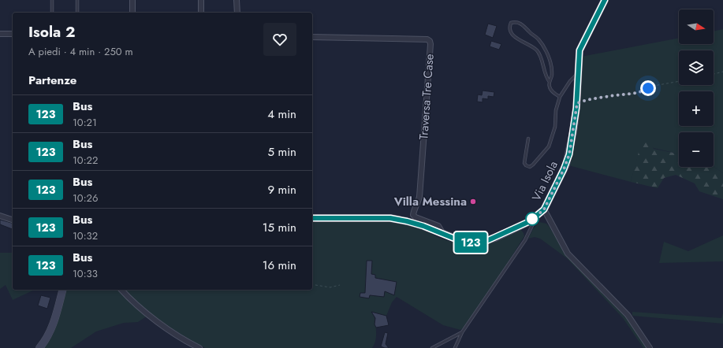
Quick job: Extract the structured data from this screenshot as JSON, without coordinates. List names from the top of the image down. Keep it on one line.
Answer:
{"streets":{"street":["Traversa Tre Case","Via Isola"]},"crossings":[["Traversa Tre Case","Via Isola"]],"places":["Villa Messina"],"lines":["bus line 123"],"north":"right","page":{"on_map":"123","map_buttons":["+","−"],"heading":[["Isola 2","A piedi · 4 min · 250 m"],"Partenze"],"list":[{"mark":"123","name":"Bus","note":"10:21","value":"4 min"},{"mark":"123","name":"Bus","note":"10:22","value":"5 min"},{"mark":"123","name":"Bus","note":"10:26","value":"9 min"},{"mark":"123","name":"Bus","note":"10:32","value":"15 min"},{"mark":"123","name":"Bus","note":"10:33","value":"16 min"}]}}
